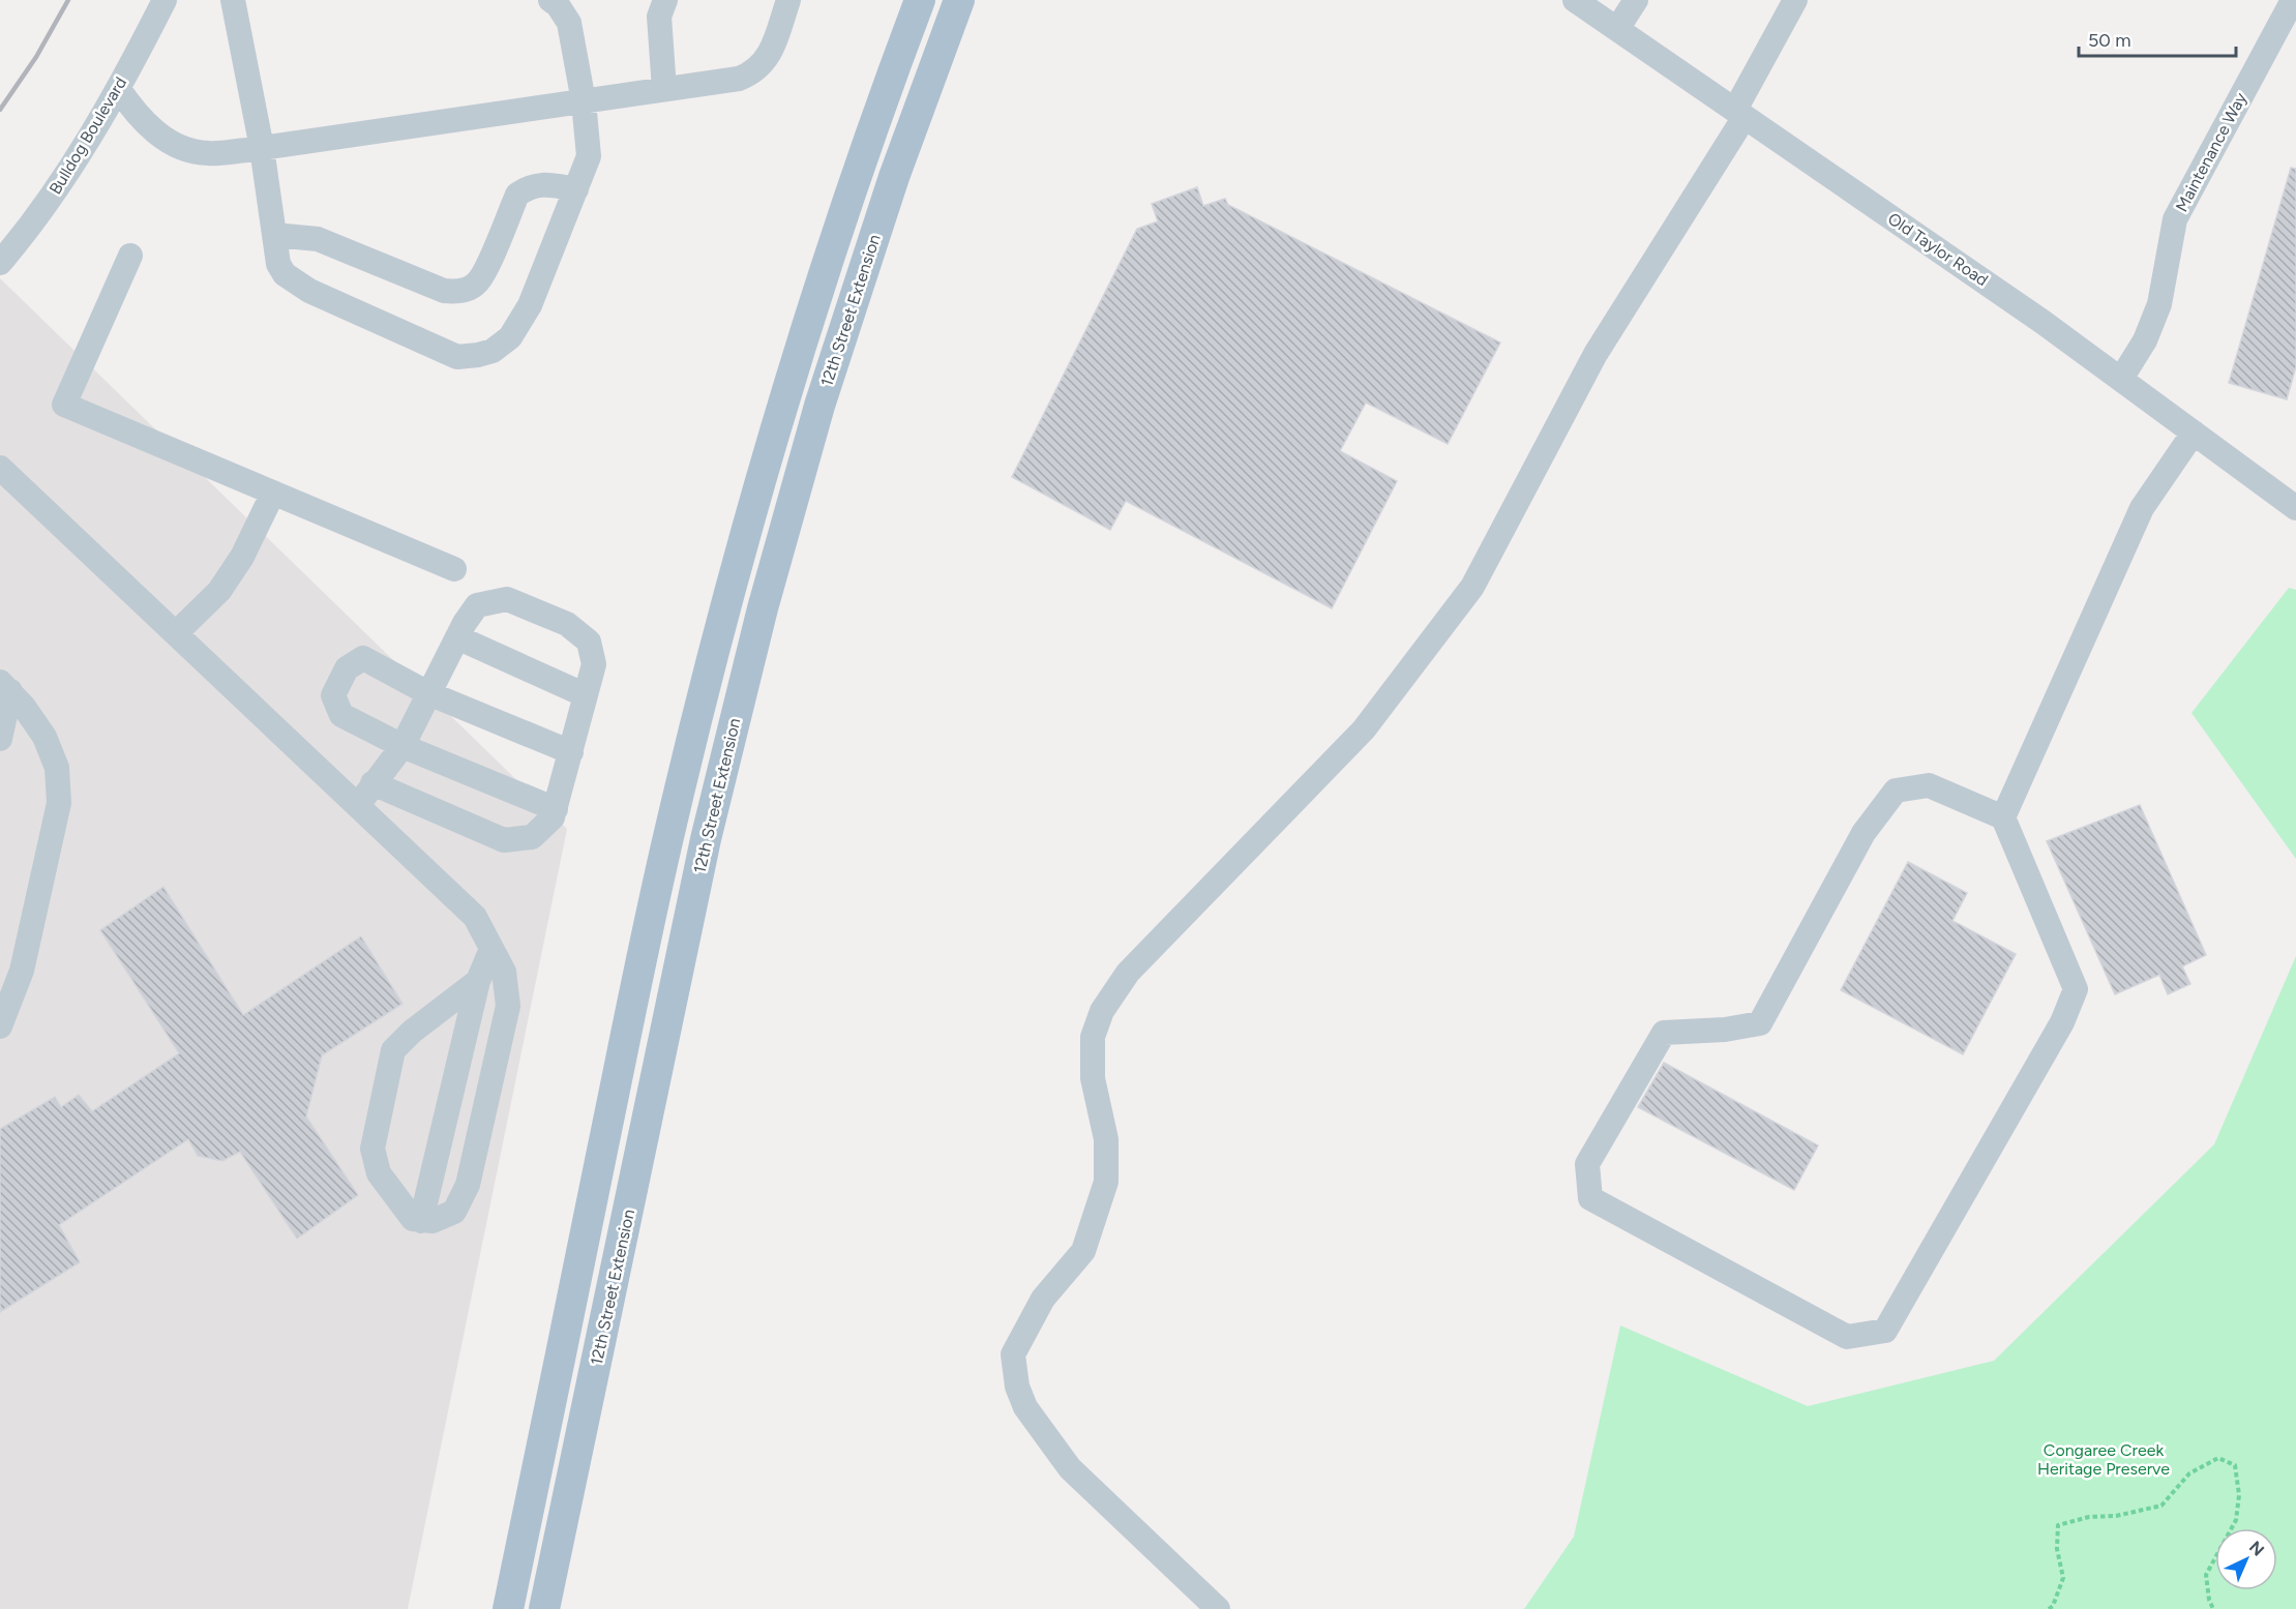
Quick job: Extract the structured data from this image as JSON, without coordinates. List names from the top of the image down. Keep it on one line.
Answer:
{"streets":{"main road":["12th Street Extension"],"street":["Bulldog Boulevard","Maintenance Way","Old Taylor Road"]},"crossings":[["Maintenance Way","Old Taylor Road"]],"parks":["Congaree Creek Heritage Preserve"],"scale_bar":"50 m","north":"top right"}
